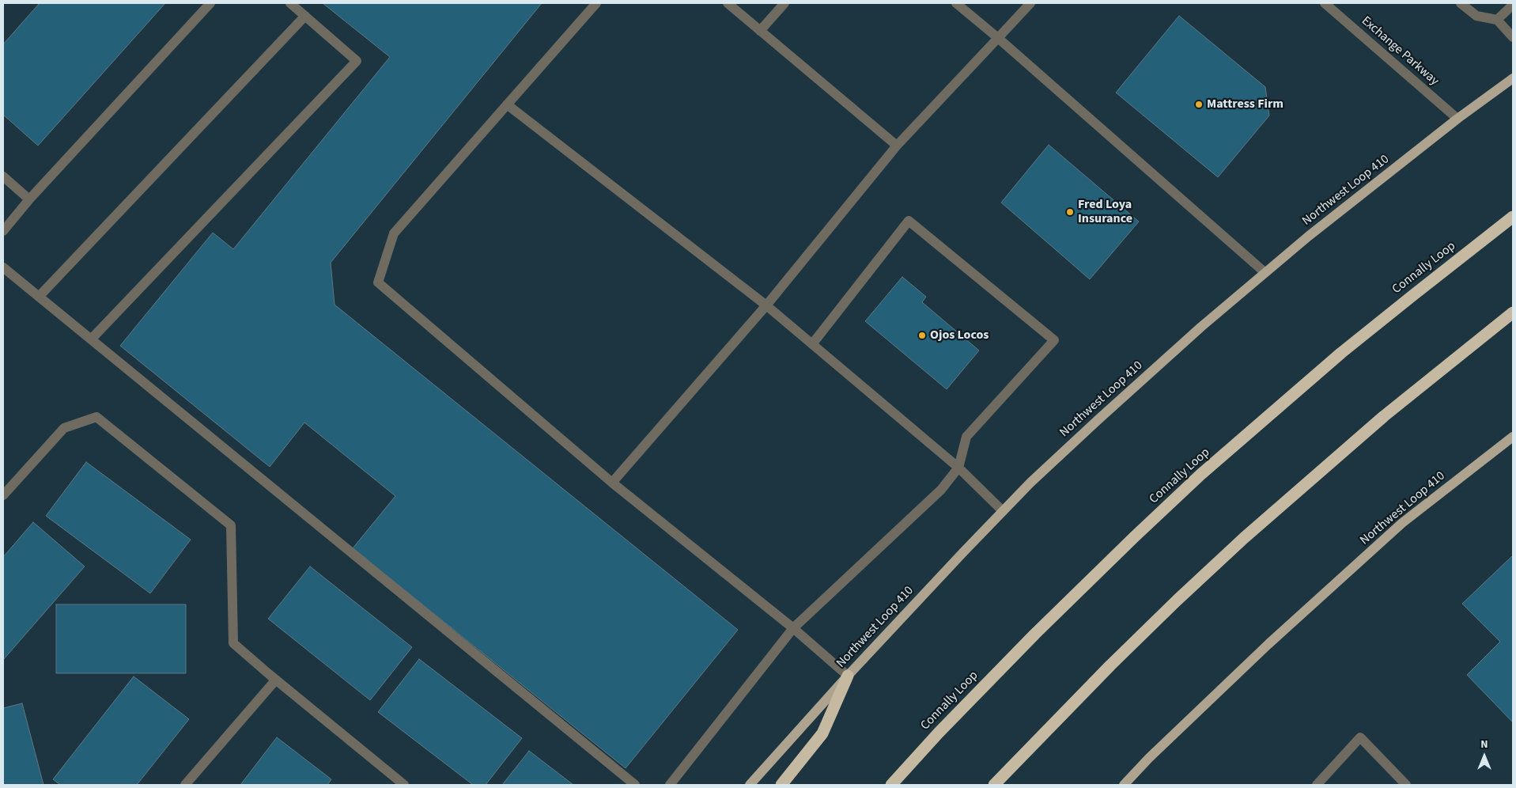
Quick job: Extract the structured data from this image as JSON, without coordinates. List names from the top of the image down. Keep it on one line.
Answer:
{"streets":{"highway":["Connally Loop"],"main road":["Northwest Loop 410"],"street":["Exchange Parkway"]},"crossings":[["Exchange Parkway","Northwest Loop 410"]],"places":["Mattress Firm","Fred Loya Insurance","Ojos Locos"],"north":"top"}
